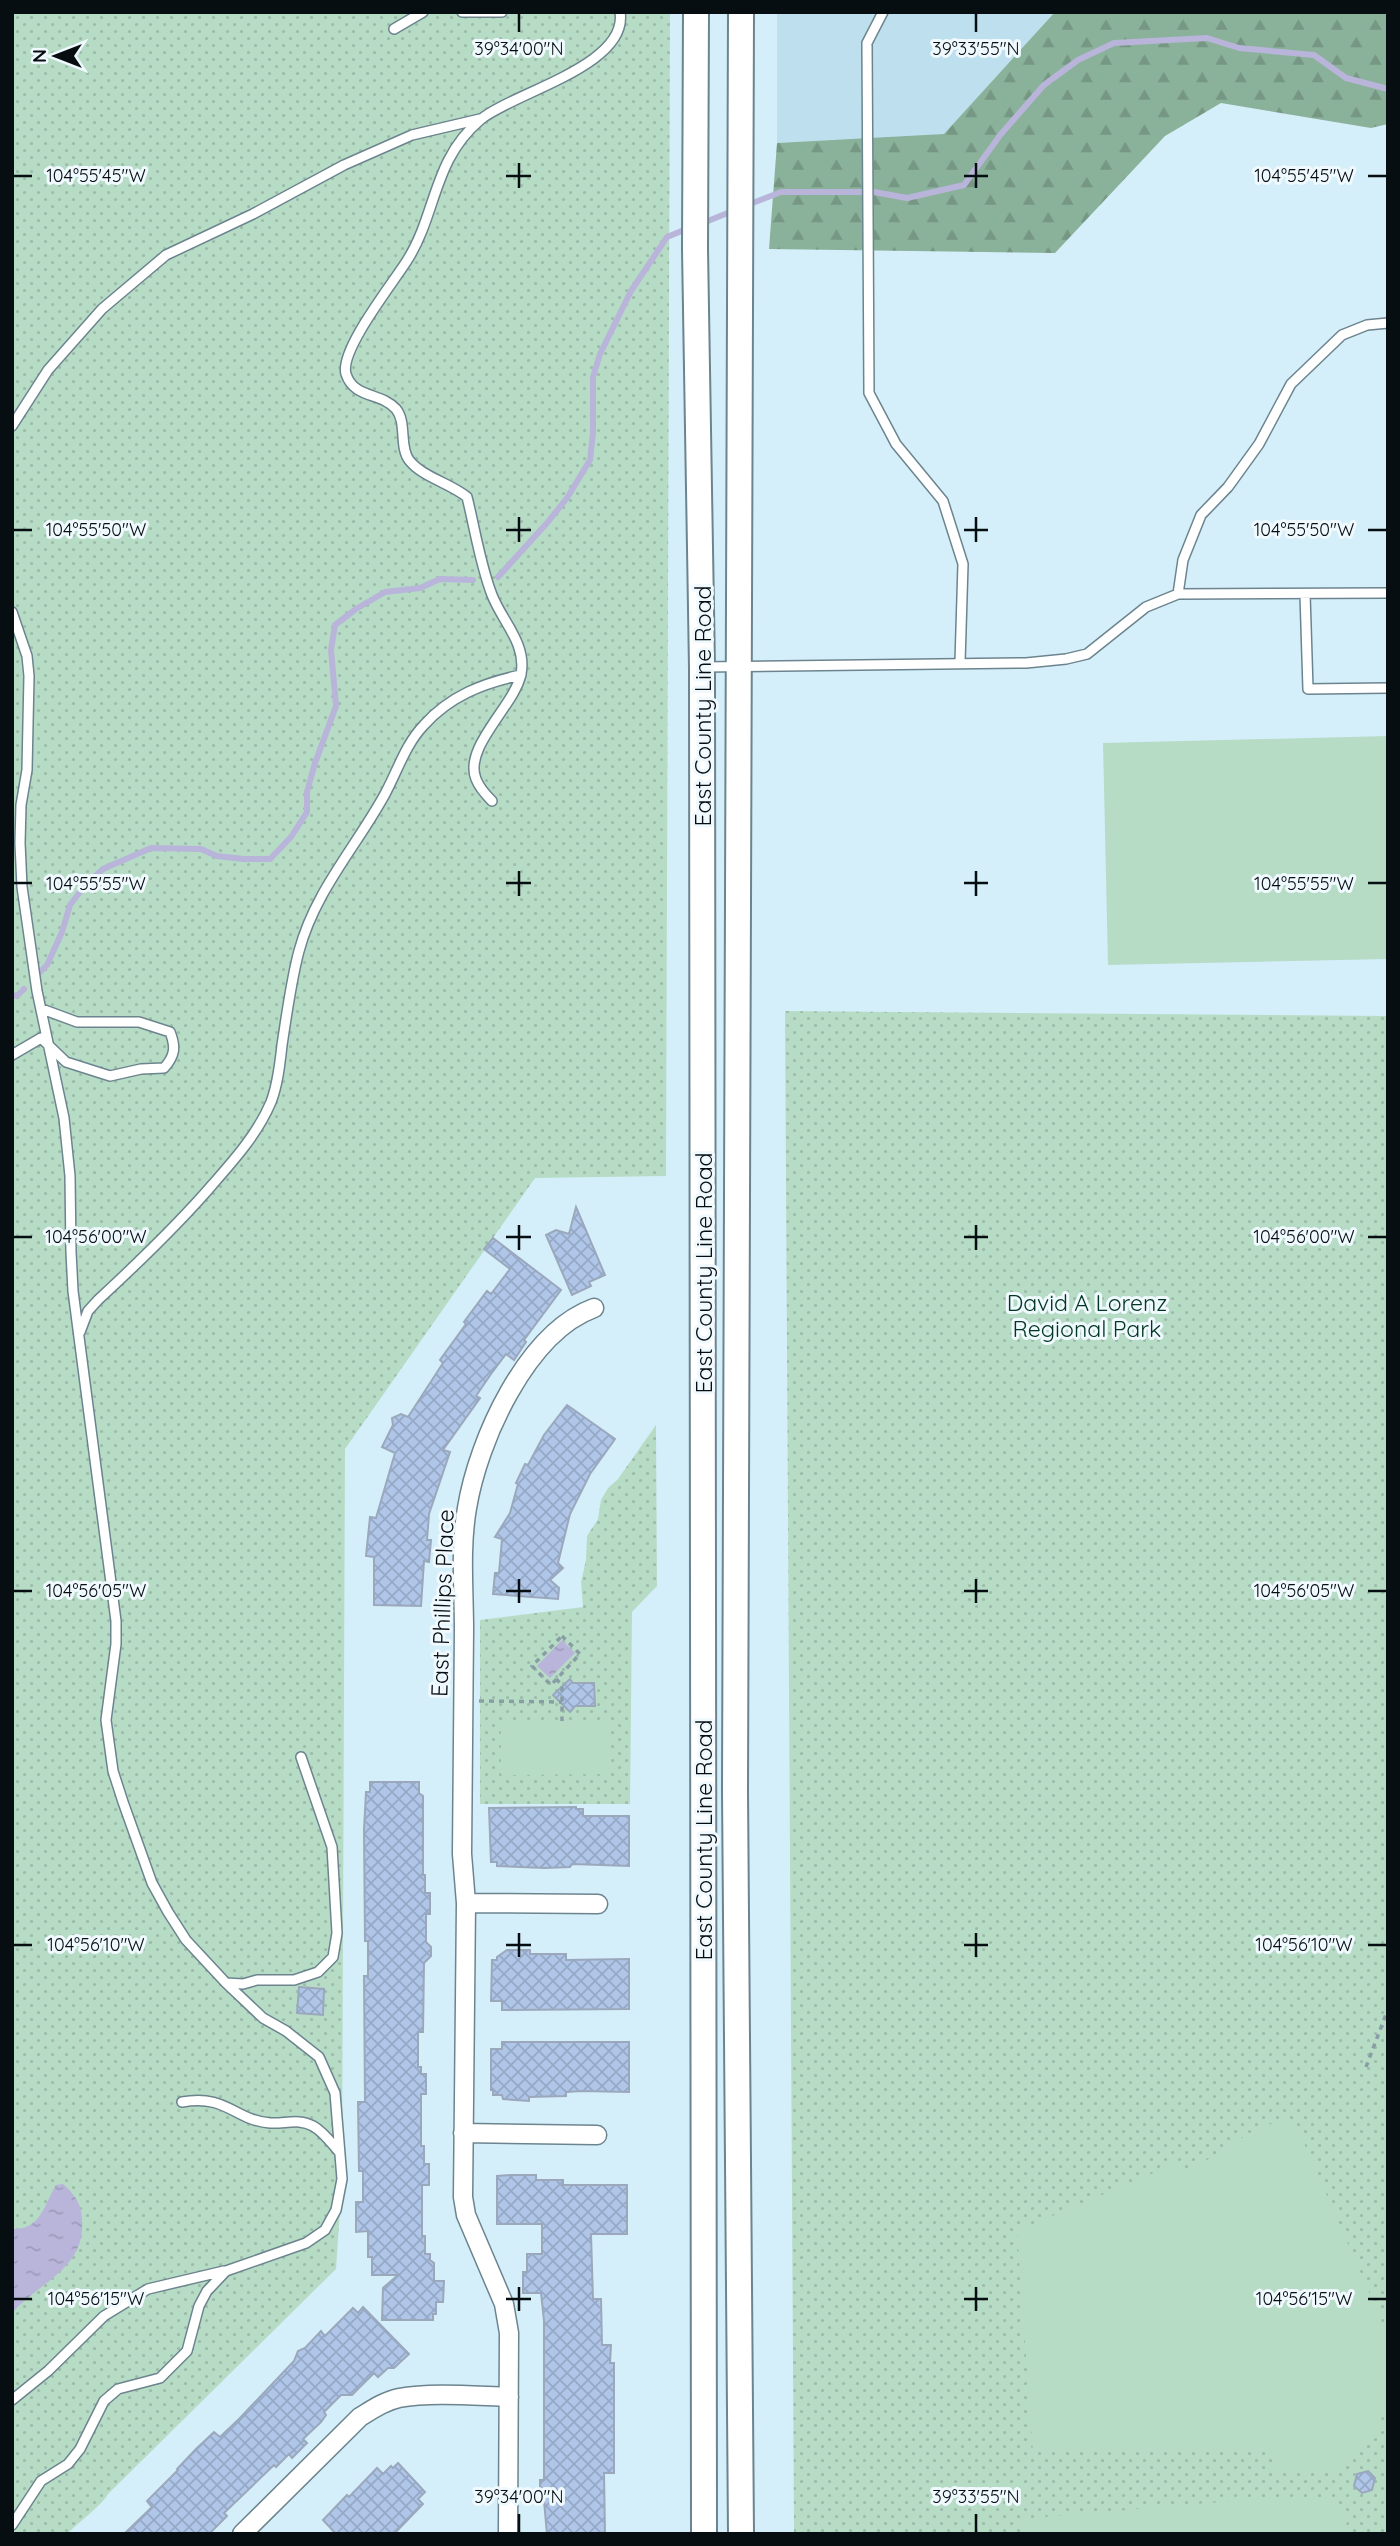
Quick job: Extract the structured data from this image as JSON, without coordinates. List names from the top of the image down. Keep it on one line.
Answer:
{"streets":{"main road":["East County Line Road"],"street":["East Phillips Place"]},"parks":["David A Lorenz Regional Park"],"north":"left","coordinates":["39°34'00\"N","39°33'55\"N","104°55'45\"W","104°55'50\"W","104°55'55\"W","104°56'00\"W","104°56'05\"W","104°56'10\"W","104°56'15\"W"]}
